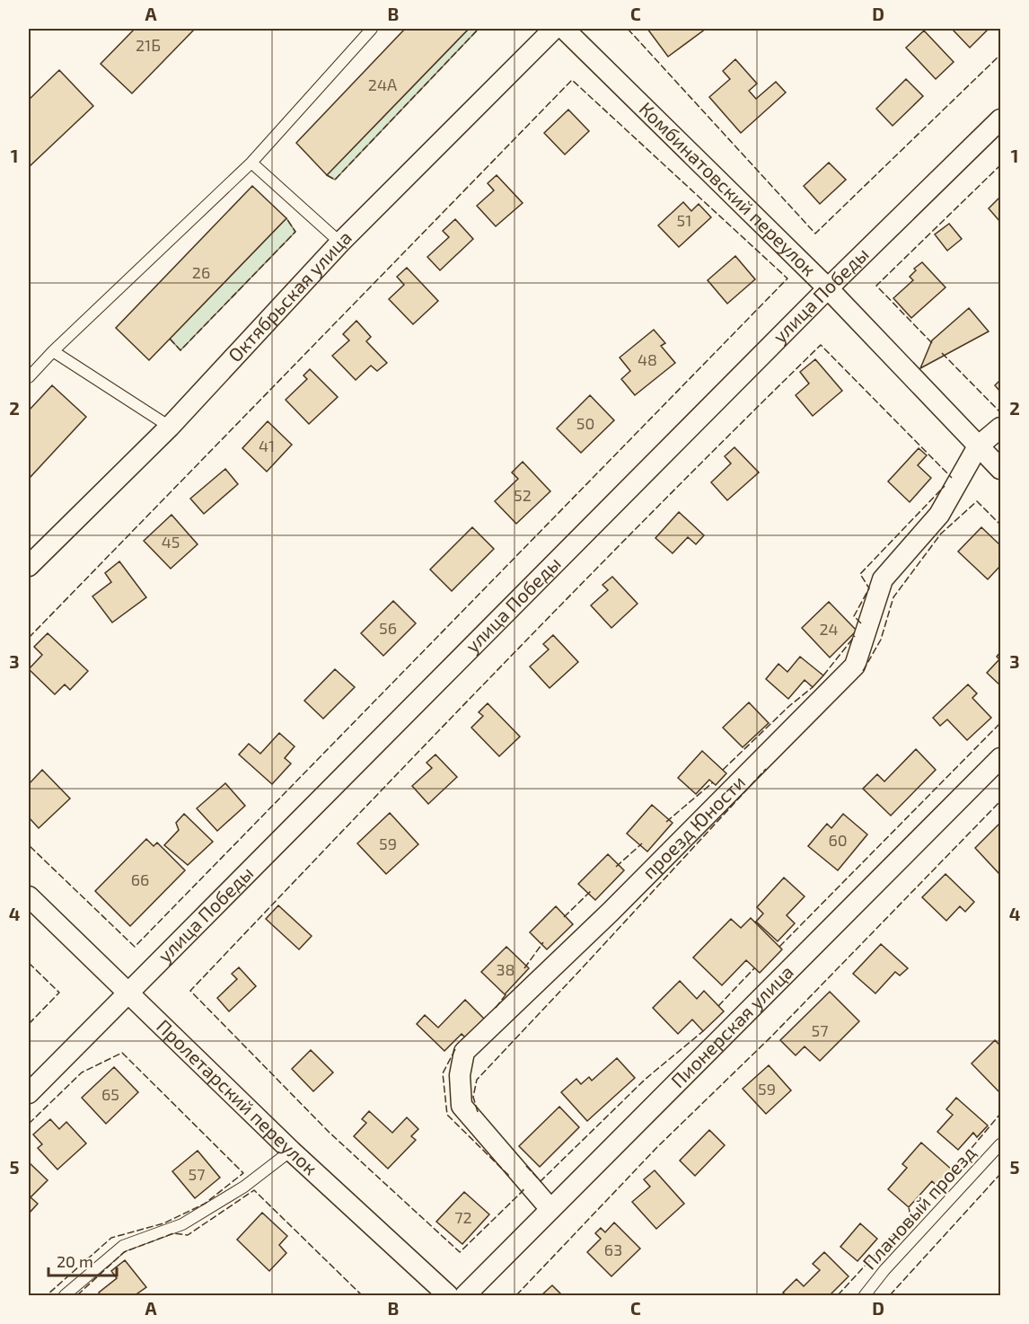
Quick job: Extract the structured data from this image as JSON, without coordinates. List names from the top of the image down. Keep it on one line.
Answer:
{"streets":{"street":["Комбинатовский переулок","улица Победы","Октябрьская улица","проезд Юности","Пионерская улица","Пролетарский переулок"],"lane":["Плановый проезд"]},"crossings":[["Комбинатовский переулок","улица Победы"],["Комбинатовский переулок","проезд Юности"],["улица Победы","Пролетарский переулок"],["проезд Юности","Пионерская улица"]],"house_numbers":["21Б","24А","51","26","48","50","41","52","45","56","24","60","59","66","38","57","59","65","57","72","63"],"scale_bar":"20 m","grid":{"columns":["A","B","C","D"],"rows":["1","2","3","4","5"]}}
